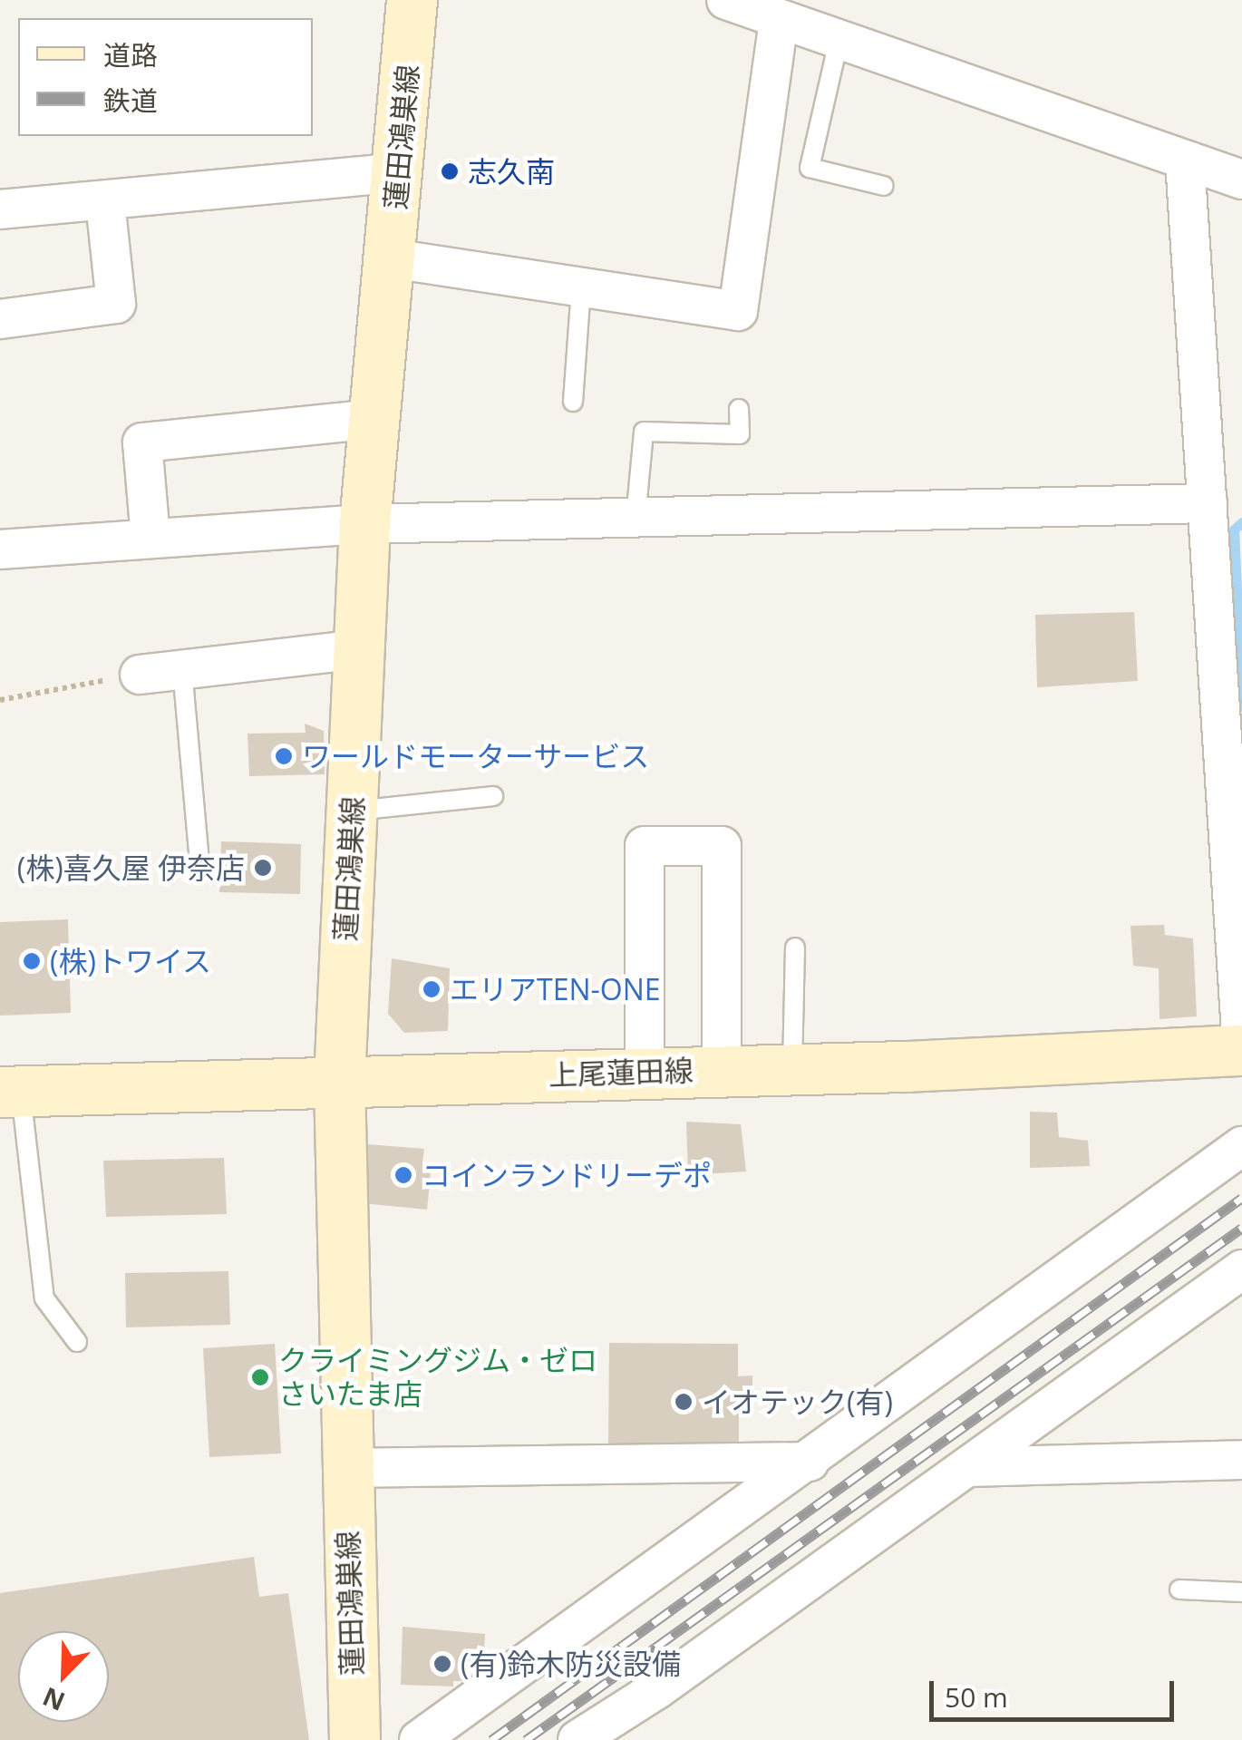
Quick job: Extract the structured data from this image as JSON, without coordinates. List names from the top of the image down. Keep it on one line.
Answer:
{"streets":{"main road":["蓮田鴻巣線","上尾蓮田線"]},"crossings":[["蓮田鴻巣線","上尾蓮田線"]],"places":["志久南","ワールドモーターサービス","(株)喜久屋 伊奈店","(株)トワイス","エリアTEN-ONE","コインランドリーデポ","クライミングジム・ゼロ さいたま店","イオテック(有)","(有)鈴木防災設備"],"legend":["道路","鉄道"],"scale_bar":"50 m","north":"bottom left"}
